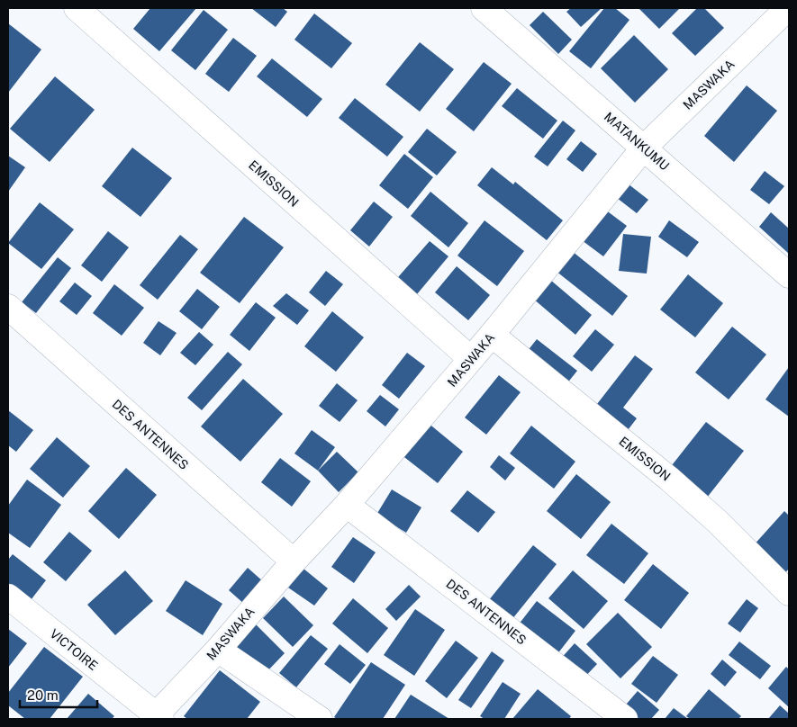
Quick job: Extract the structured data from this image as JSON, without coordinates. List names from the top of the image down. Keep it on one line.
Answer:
{"streets":{"street":["MASWAKA","MATANKUMU","EMISSION","DES ANTENNES","VICTOIRE"]},"crossings":[["MASWAKA","MATANKUMU"],["MASWAKA","EMISSION"],["MASWAKA","DES ANTENNES"],["MASWAKA","VICTOIRE"]],"scale_bar":"20 m"}
